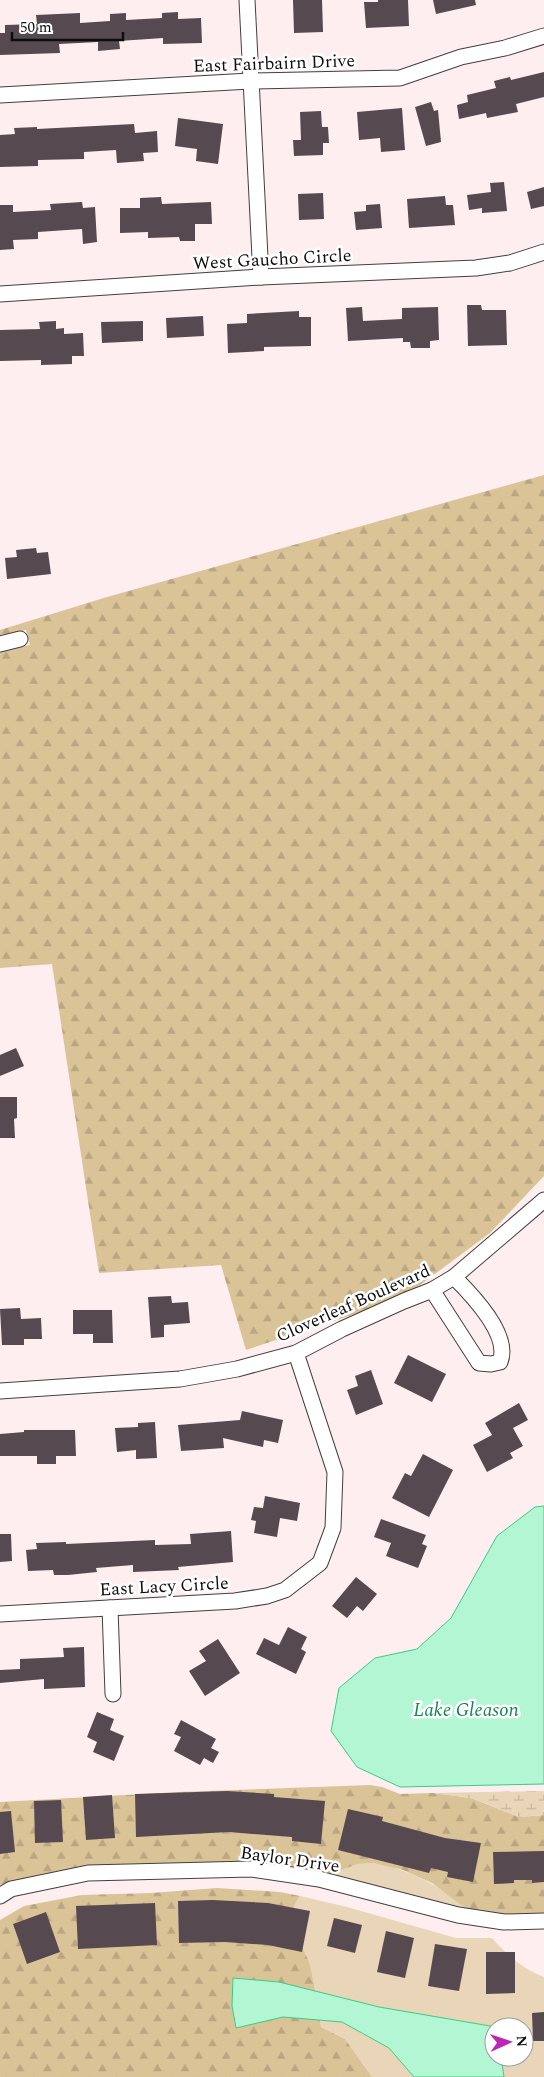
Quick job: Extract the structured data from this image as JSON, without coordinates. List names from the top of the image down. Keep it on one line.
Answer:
{"streets":{"street":["East Fairbairn Drive","West Gaucho Circle","Cloverleaf Boulevard","East Lacy Circle","Baylor Drive"]},"crossings":[["Cloverleaf Boulevard","East Lacy Circle"]],"water":["Lake Gleason"],"scale_bar":"50 m","north":"right"}
